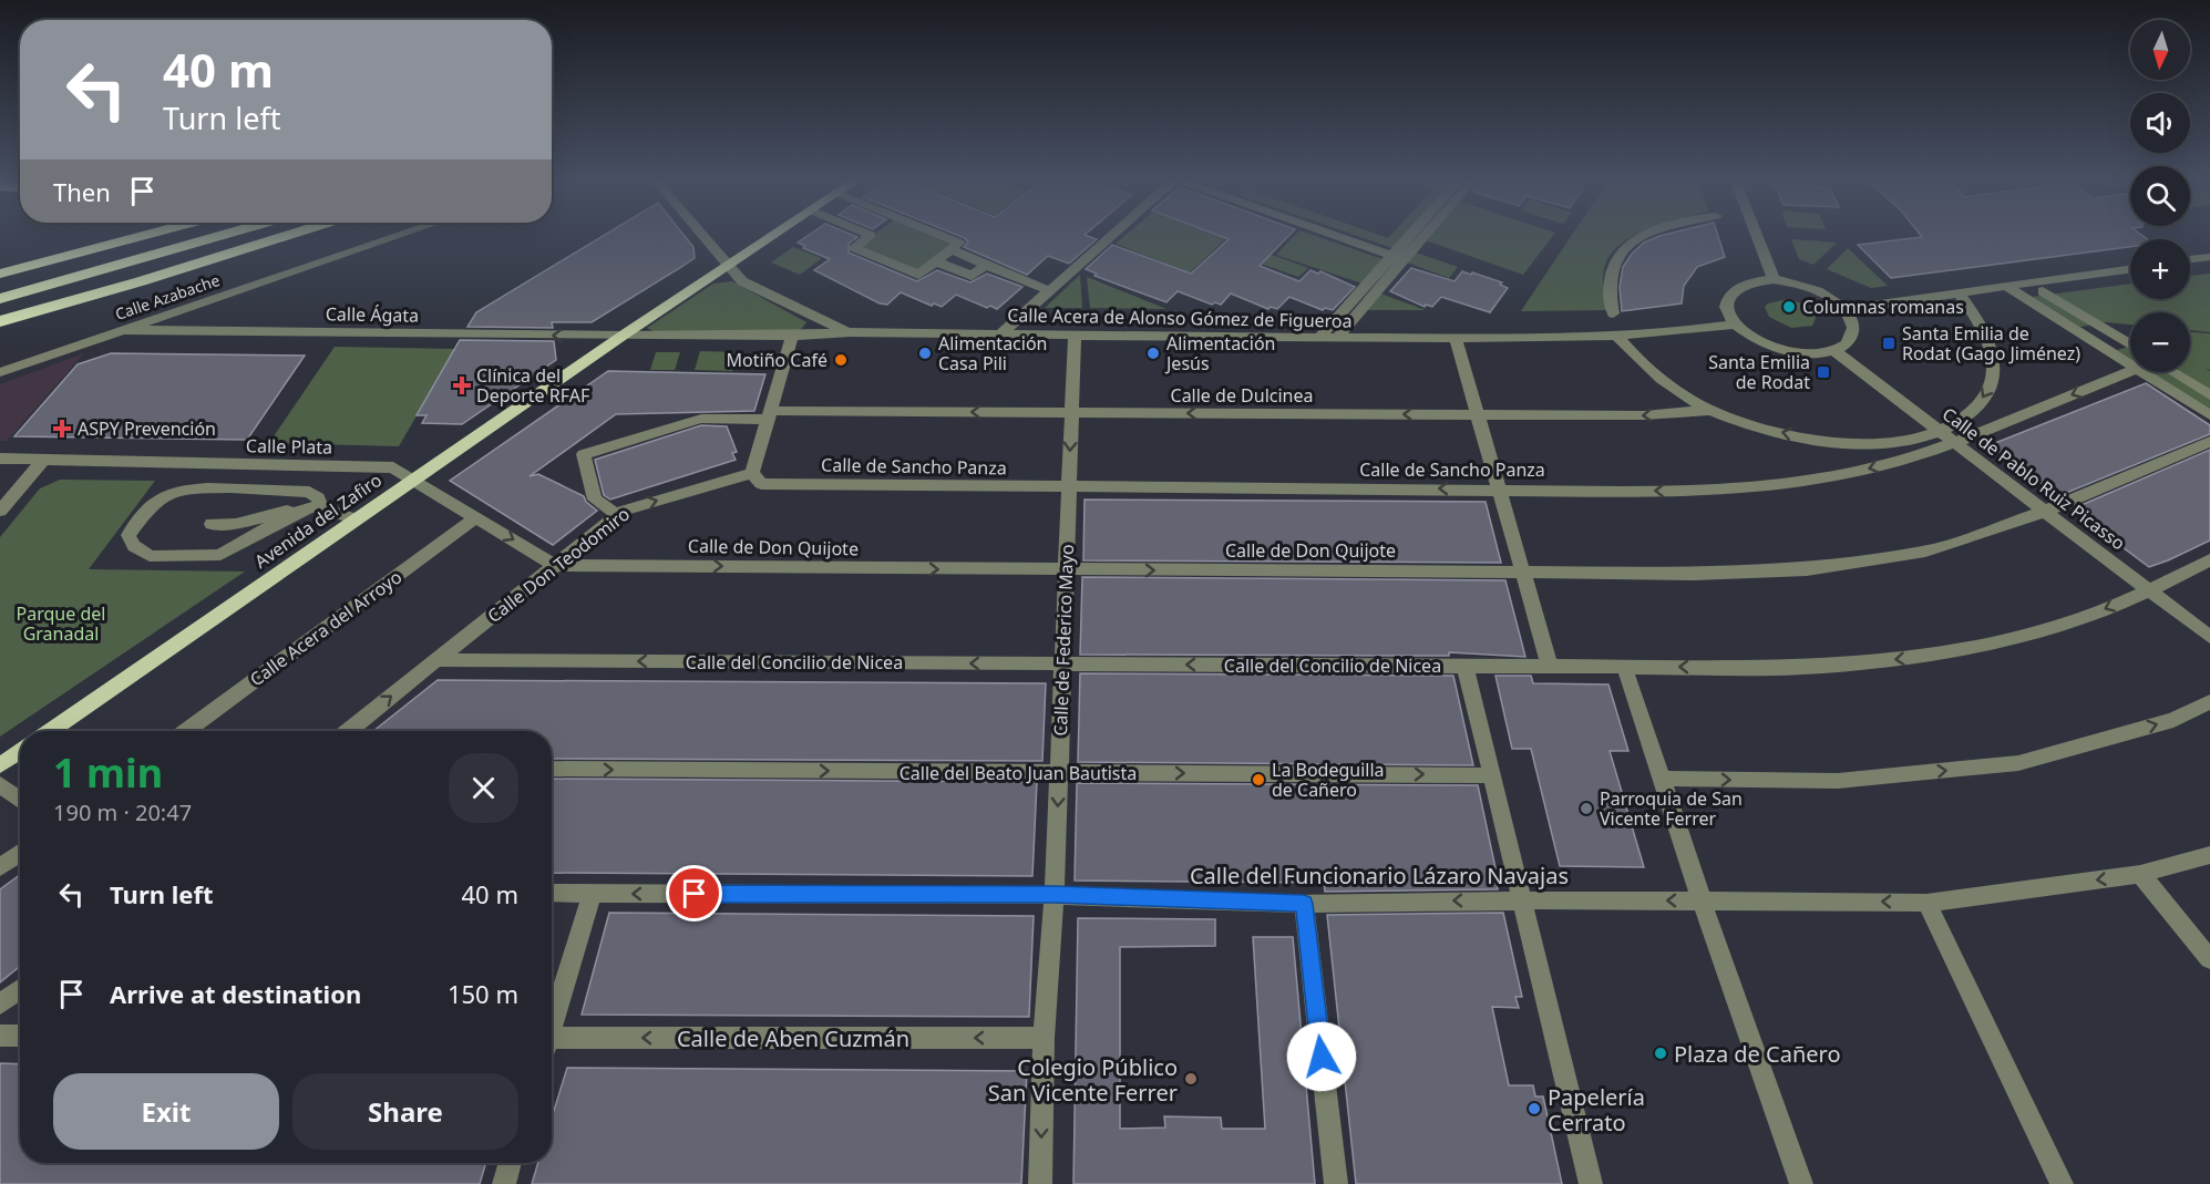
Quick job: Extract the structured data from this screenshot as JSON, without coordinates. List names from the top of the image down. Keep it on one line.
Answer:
{"streets":{"main road":["Avenida del Zafiro"],"street":["Calle Azabache","Calle Ágata","Calle Acera de Alonso Gómez de Figueroa","Calle de Dulcinea","Calle Plata","Calle de Sancho Panza","Calle de Pablo Ruiz Picasso","Calle de Don Quijote","Calle Don Teodomiro","Calle Acera del Arroyo","Calle de Federico Mayo","Calle del Concilio de Nicea","Calle del Beato Juan Bautista","Calle del Funcionario Lázaro Navajas","Calle de Aben Cuzmán"]},"crossings":[["Calle Azabache","Calle Ágata"],["Calle Ágata","Calle Acera de Alonso Gómez de Figueroa"],["Calle Ágata","Avenida del Zafiro"],["Calle Acera de Alonso Gómez de Figueroa","Avenida del Zafiro"],["Calle Acera de Alonso Gómez de Figueroa","Calle de Federico Mayo"],["Calle de Dulcinea","Calle Don Teodomiro"],["Calle de Dulcinea","Calle de Federico Mayo"],["Calle Plata","Avenida del Zafiro"],["Calle de Sancho Panza","Calle de Pablo Ruiz Picasso"],["Calle de Sancho Panza","Calle Don Teodomiro"],["Calle de Sancho Panza","Calle de Federico Mayo"],["Calle de Pablo Ruiz Picasso","Calle de Don Quijote"],["Calle de Pablo Ruiz Picasso","Calle del Concilio de Nicea"],["Calle de Don Quijote","Calle Don Teodomiro"],["Calle de Don Quijote","Calle de Federico Mayo"],["Calle Don Teodomiro","Calle del Concilio de Nicea"],["Calle de Federico Mayo","Calle del Concilio de Nicea"],["Calle de Federico Mayo","Calle del Beato Juan Bautista"],["Calle de Federico Mayo","Calle del Funcionario Lázaro Navajas"],["Calle de Federico Mayo","Calle de Aben Cuzmán"]],"one_way":["Calle Ágata","Calle de Dulcinea","Calle de Don Quijote","Calle Don Teodomiro","Calle de Federico Mayo","Calle del Beato Juan Bautista","Calle de Aben Cuzmán"],"parks":["Parque del Granadal"],"places":{"other":["Columnas romanas","Alimentación Casa Pili","Alimentación Jesús","Motiño Café","La Bodeguilla de Cañero","Parroquia de San Vicente Ferrer","Plaza de Cañero","Colegio Público San Vicente Ferrer","Papelería Cerrato"],"transit":["Santa Emilia de Rodat (Gago Jiménez)","Santa Emilia de Rodat"],"health":["Clínica del Deporte RFAF","ASPY Prevención"]},"north":"bottom","page":{"map_buttons":["+","−"],"turn":["40 m","Turn left"],"then":"Then","heading":["1 min","190 m · 20:47"],"list":[{"name":"Turn left","value":"40 m"},{"name":"Arrive at destination","value":"150 m"}],"buttons":["Exit","Share"]}}
